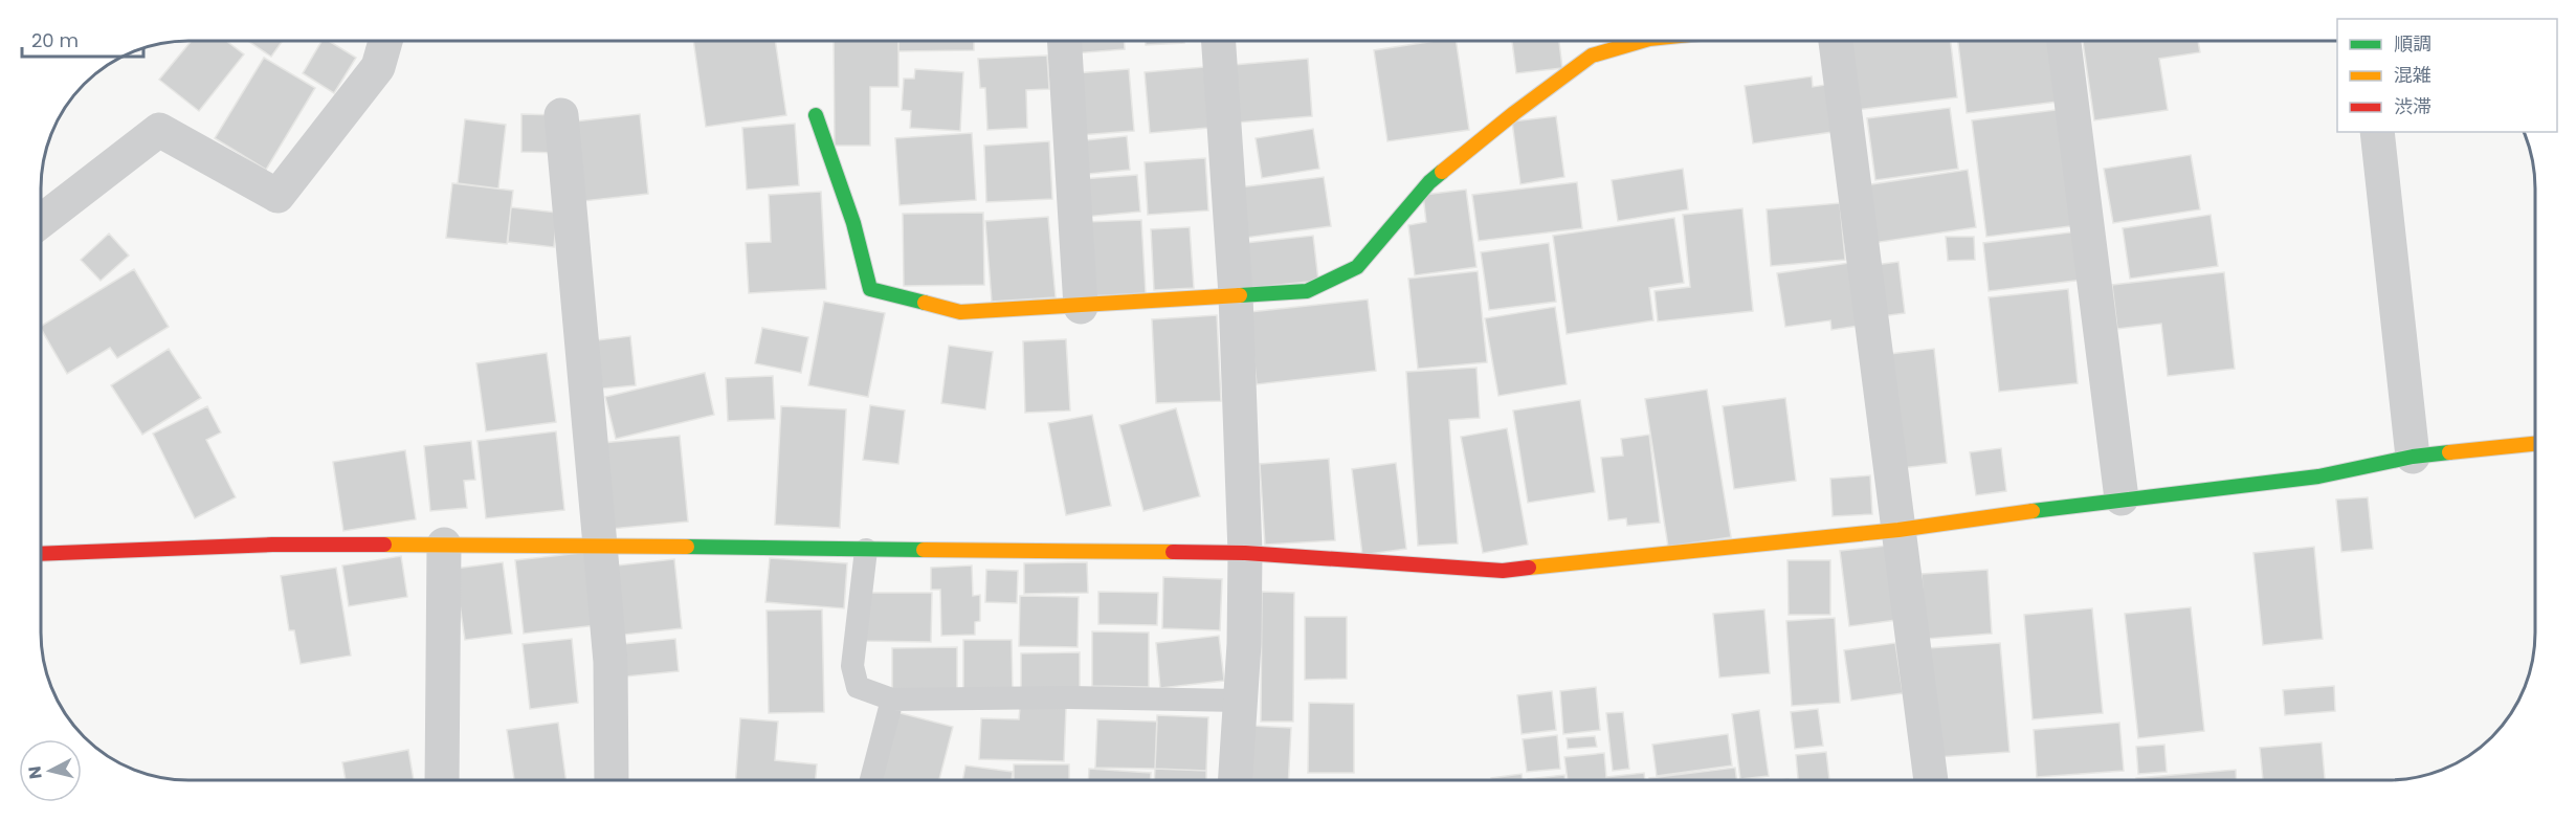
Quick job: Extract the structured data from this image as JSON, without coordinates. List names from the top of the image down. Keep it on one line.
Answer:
{"legend":["順調","混雑","渋滞"],"scale_bar":"20 m","north":"left"}
